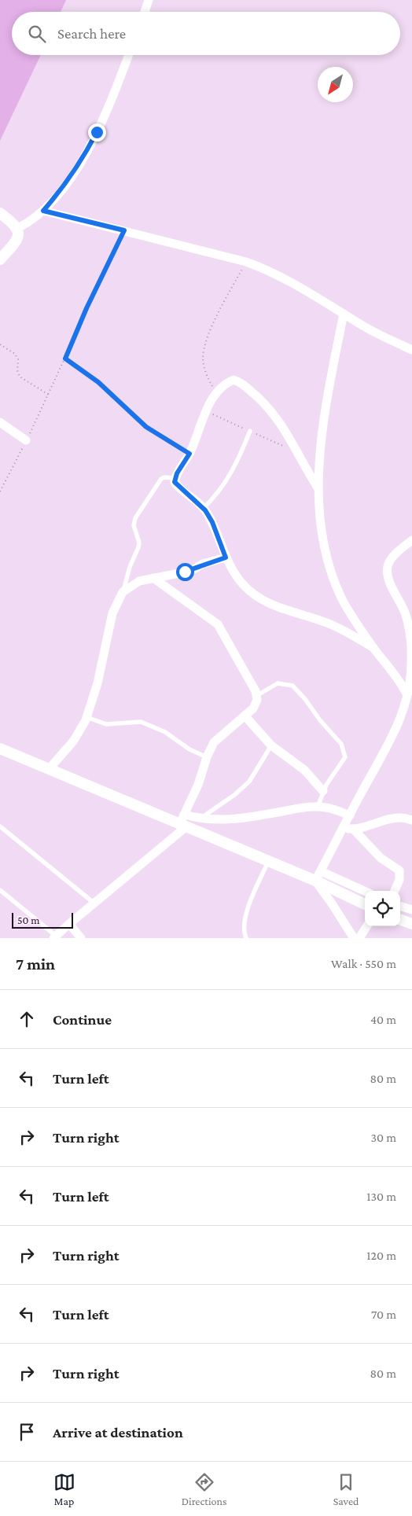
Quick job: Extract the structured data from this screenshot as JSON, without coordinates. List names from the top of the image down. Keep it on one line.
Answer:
{"scale_bar":"50 m","north":"bottom left","page":{"search":"Search here","scale":"50 m","heading":["7 min","Walk · 550 m"],"list":[["Continue","40 m"],["Turn left","80 m"],["Turn right","30 m"],["Turn left","130 m"],["Turn right","120 m"],["Turn left","70 m"],["Turn right","80 m"],"Arrive at destination"],"nav":["Map","Directions","Saved"]}}
